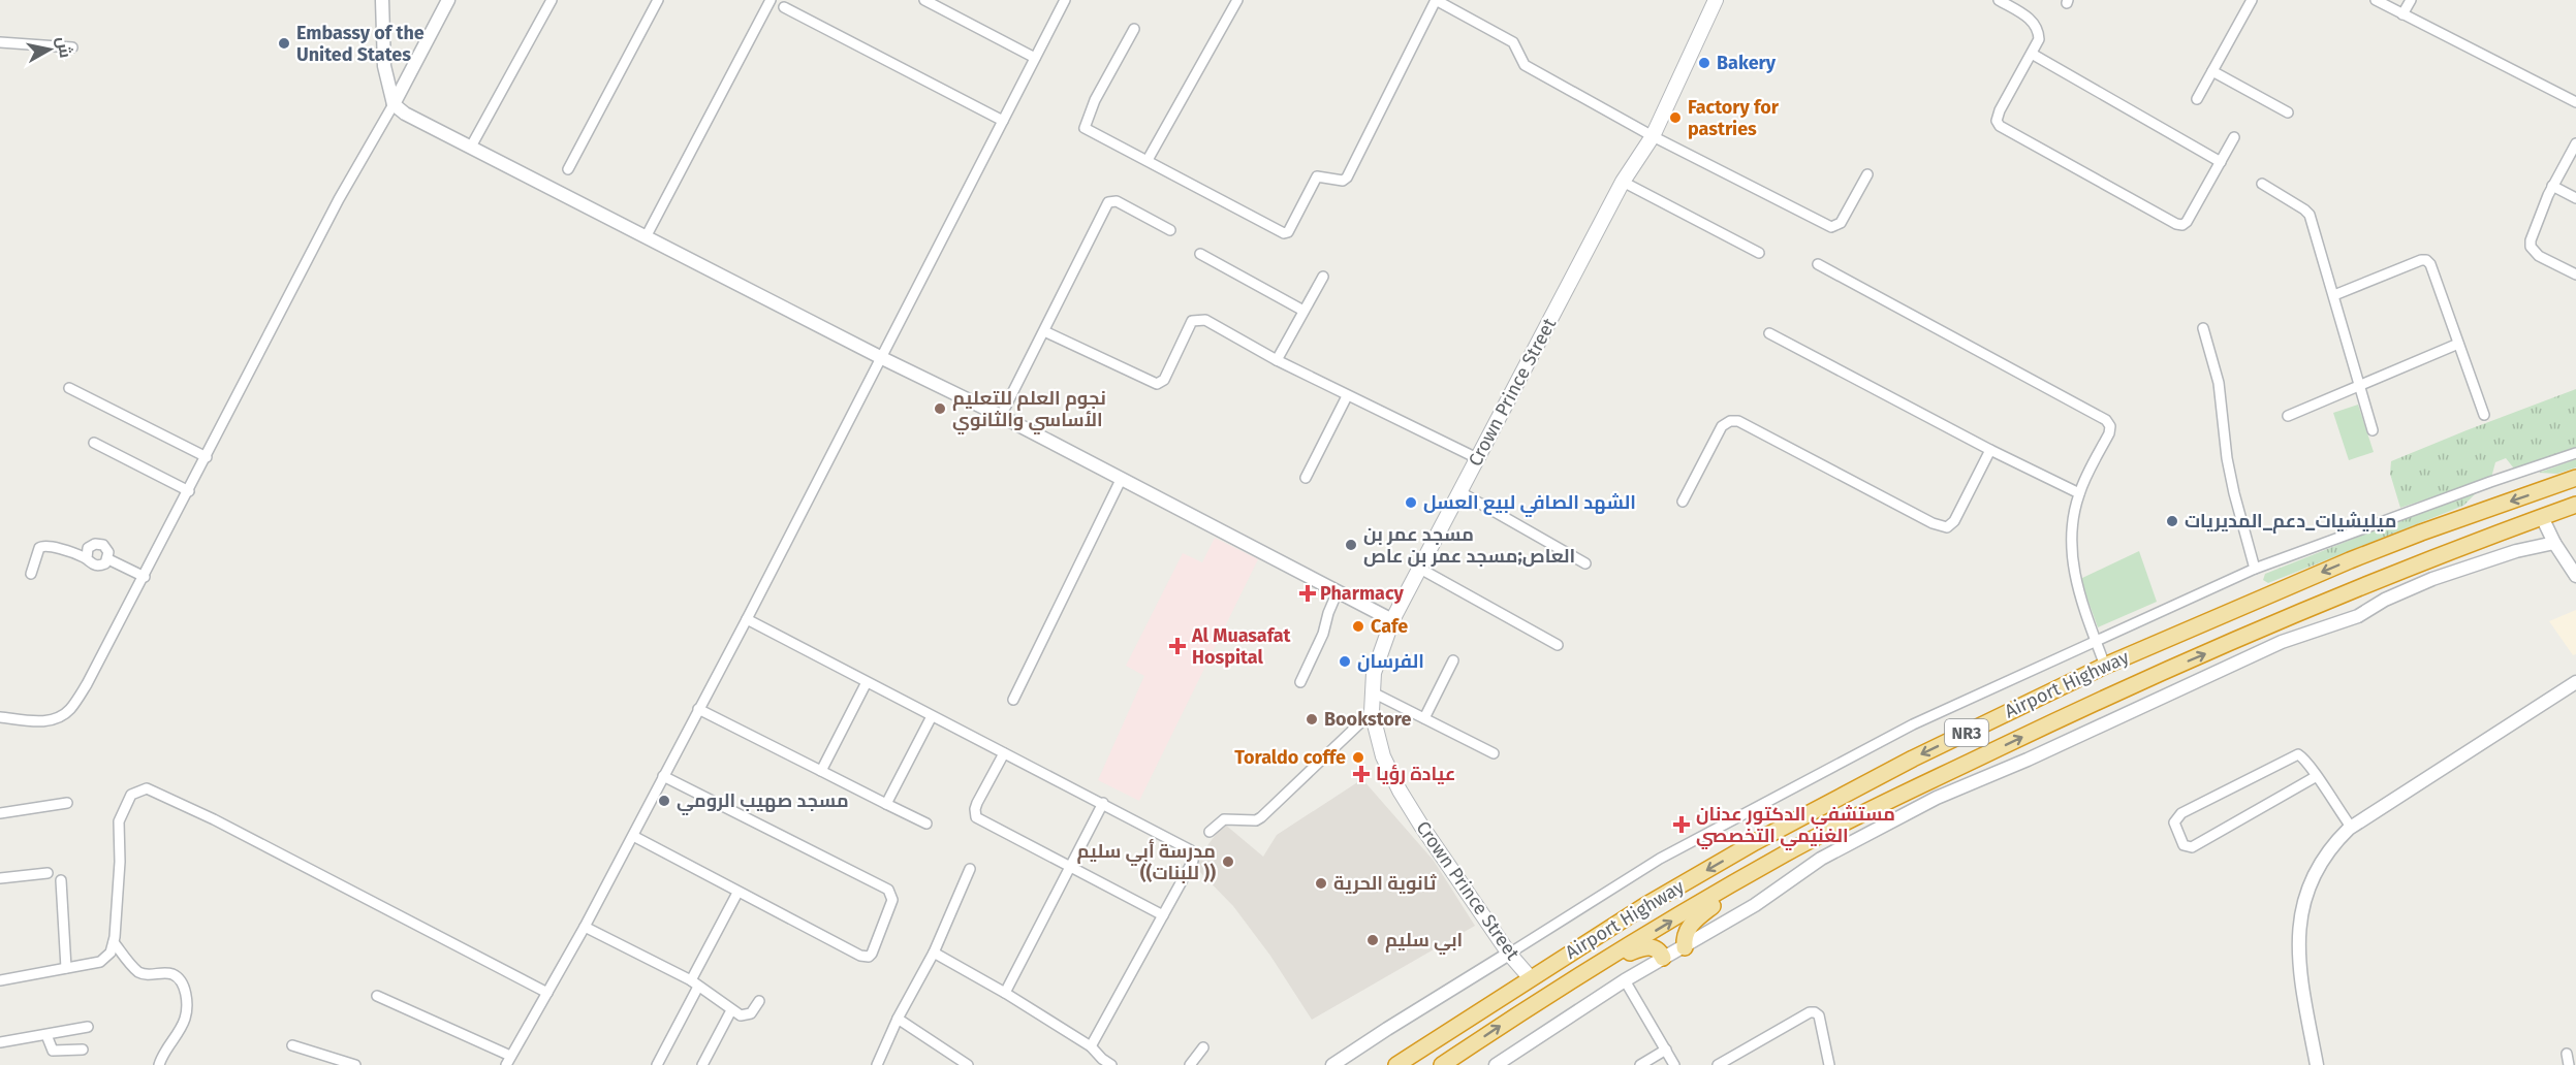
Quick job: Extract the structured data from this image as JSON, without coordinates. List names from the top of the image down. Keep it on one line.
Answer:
{"streets":{"highway":["Airport Highway","NR3"],"main road":["Crown Prince Street"]},"crossings":[["Crown Prince Street","Airport Highway"]],"places":{"other":["Embassy of the United States","Bakery","Factory for pastries","نجوم العلم للتعليم الأساسي والثانوي","الشهد الصافي لبيع العسل","ميليشيات_دعم_المديريات","مسجد عمر بن العاص;مسجد عمر بن عاص","Cafe","الفرسان","Bookstore","Toraldo coffe","مسجد صهيب الرومي","مدرسة أبي سليم ((للبنات ))","ثانوية الحرية","ابي سليم"],"health":["Pharmacy","Al Muasafat Hospital","عيادة رؤيا","مستشفي الدكتور عدنان الغنيمي التخصصي"]},"north":"right"}
